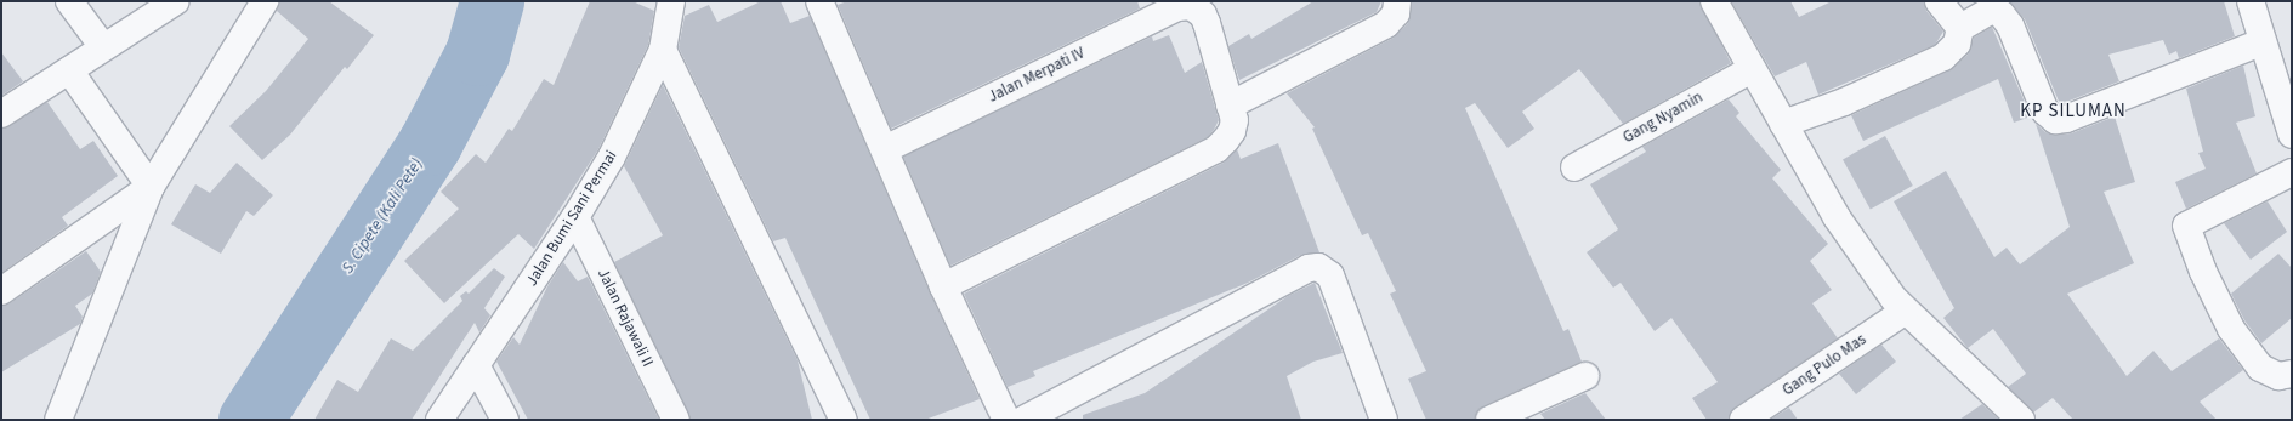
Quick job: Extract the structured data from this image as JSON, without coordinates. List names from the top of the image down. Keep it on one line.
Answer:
{"streets":{"street":["Jalan Merpati IV","Gang Nyamin","Jalan Bumi Sani Permai","Jalan Rajawali II","Gang Pulo Mas"]},"crossings":[["Jalan Bumi Sani Permai","Jalan Rajawali II"]],"districts":["KP SILUMAN"],"water":["S. Cipete (Kali Pete)"]}
